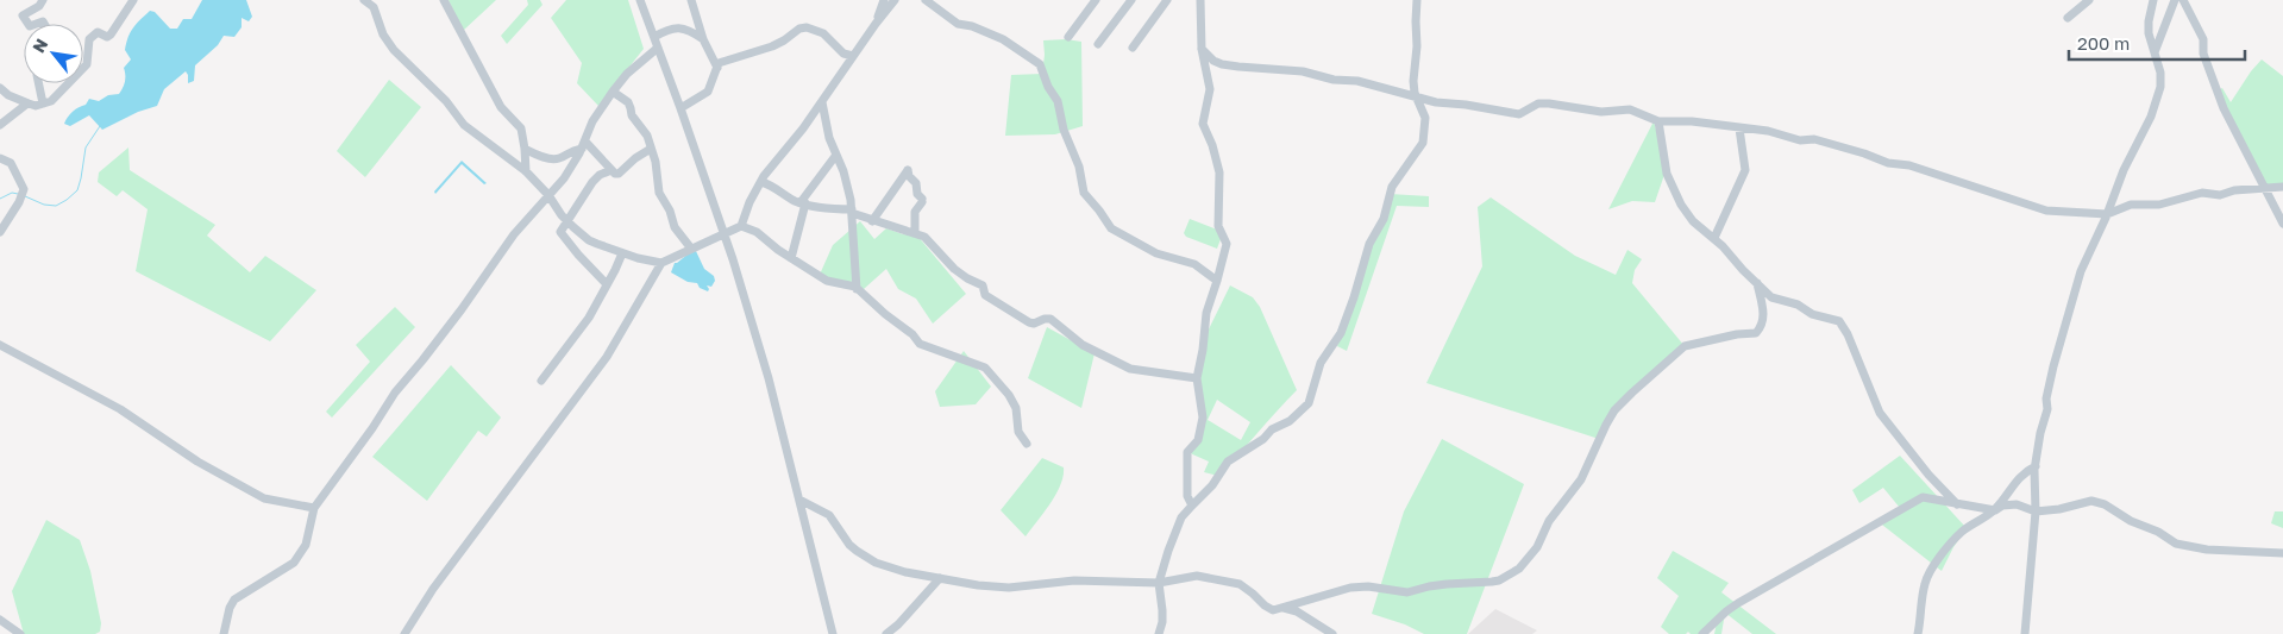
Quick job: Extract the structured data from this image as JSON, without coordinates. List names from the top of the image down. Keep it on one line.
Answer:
{"scale_bar":"200 m","north":"top left"}
